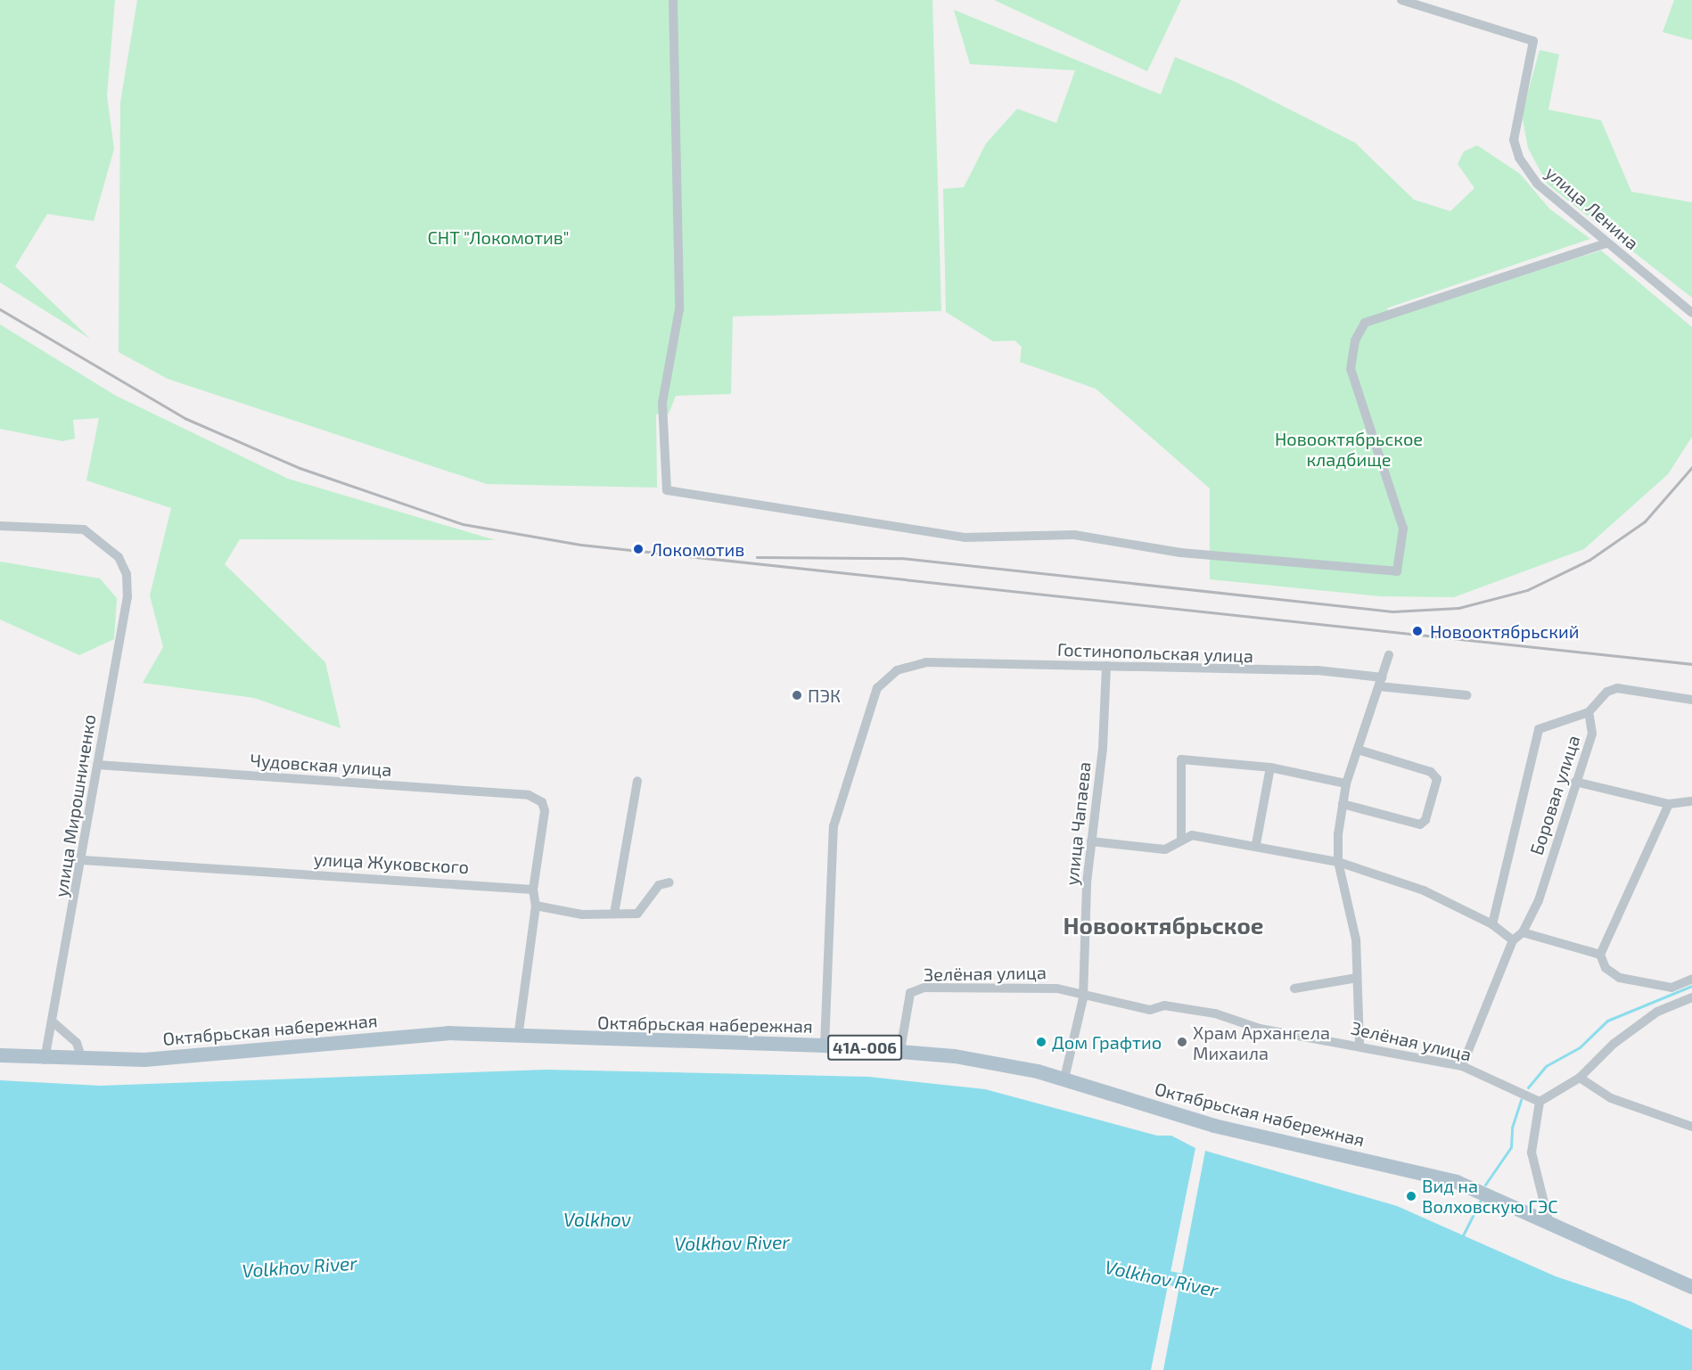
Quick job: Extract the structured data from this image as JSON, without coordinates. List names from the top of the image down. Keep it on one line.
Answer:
{"streets":{"main road":["Октябрьская набережная","41А-006"],"street":["улица Ленина","Гостинопольская улица","Чудовская улица","Боровая улица","улица Мирошниченко","улица Чапаева","улица Жуковского","Зелёная улица"]},"crossings":[["Гостинопольская улица","улица Чапаева"],["Гостинопольская улица","Октябрьская набережная"],["Чудовская улица","улица Мирошниченко"],["Чудовская улица","улица Жуковского"],["улица Мирошниченко","улица Жуковского"],["улица Мирошниченко","Октябрьская набережная"],["улица Чапаева","Зелёная улица"],["улица Чапаева","Октябрьская набережная"],["Зелёная улица","Октябрьская набережная"]],"districts":["Новооктябрьское"],"water":["Volkhov","Volkhov River"],"parks":["СНТ \"Локомотив\"","Новооктябрьское кладбище"],"places":["Локомотив","Новооктябрьский","ПЭК","Дом Графтио","Храм Архангела Михаила","Вид на Волховскую ГЭС"]}
